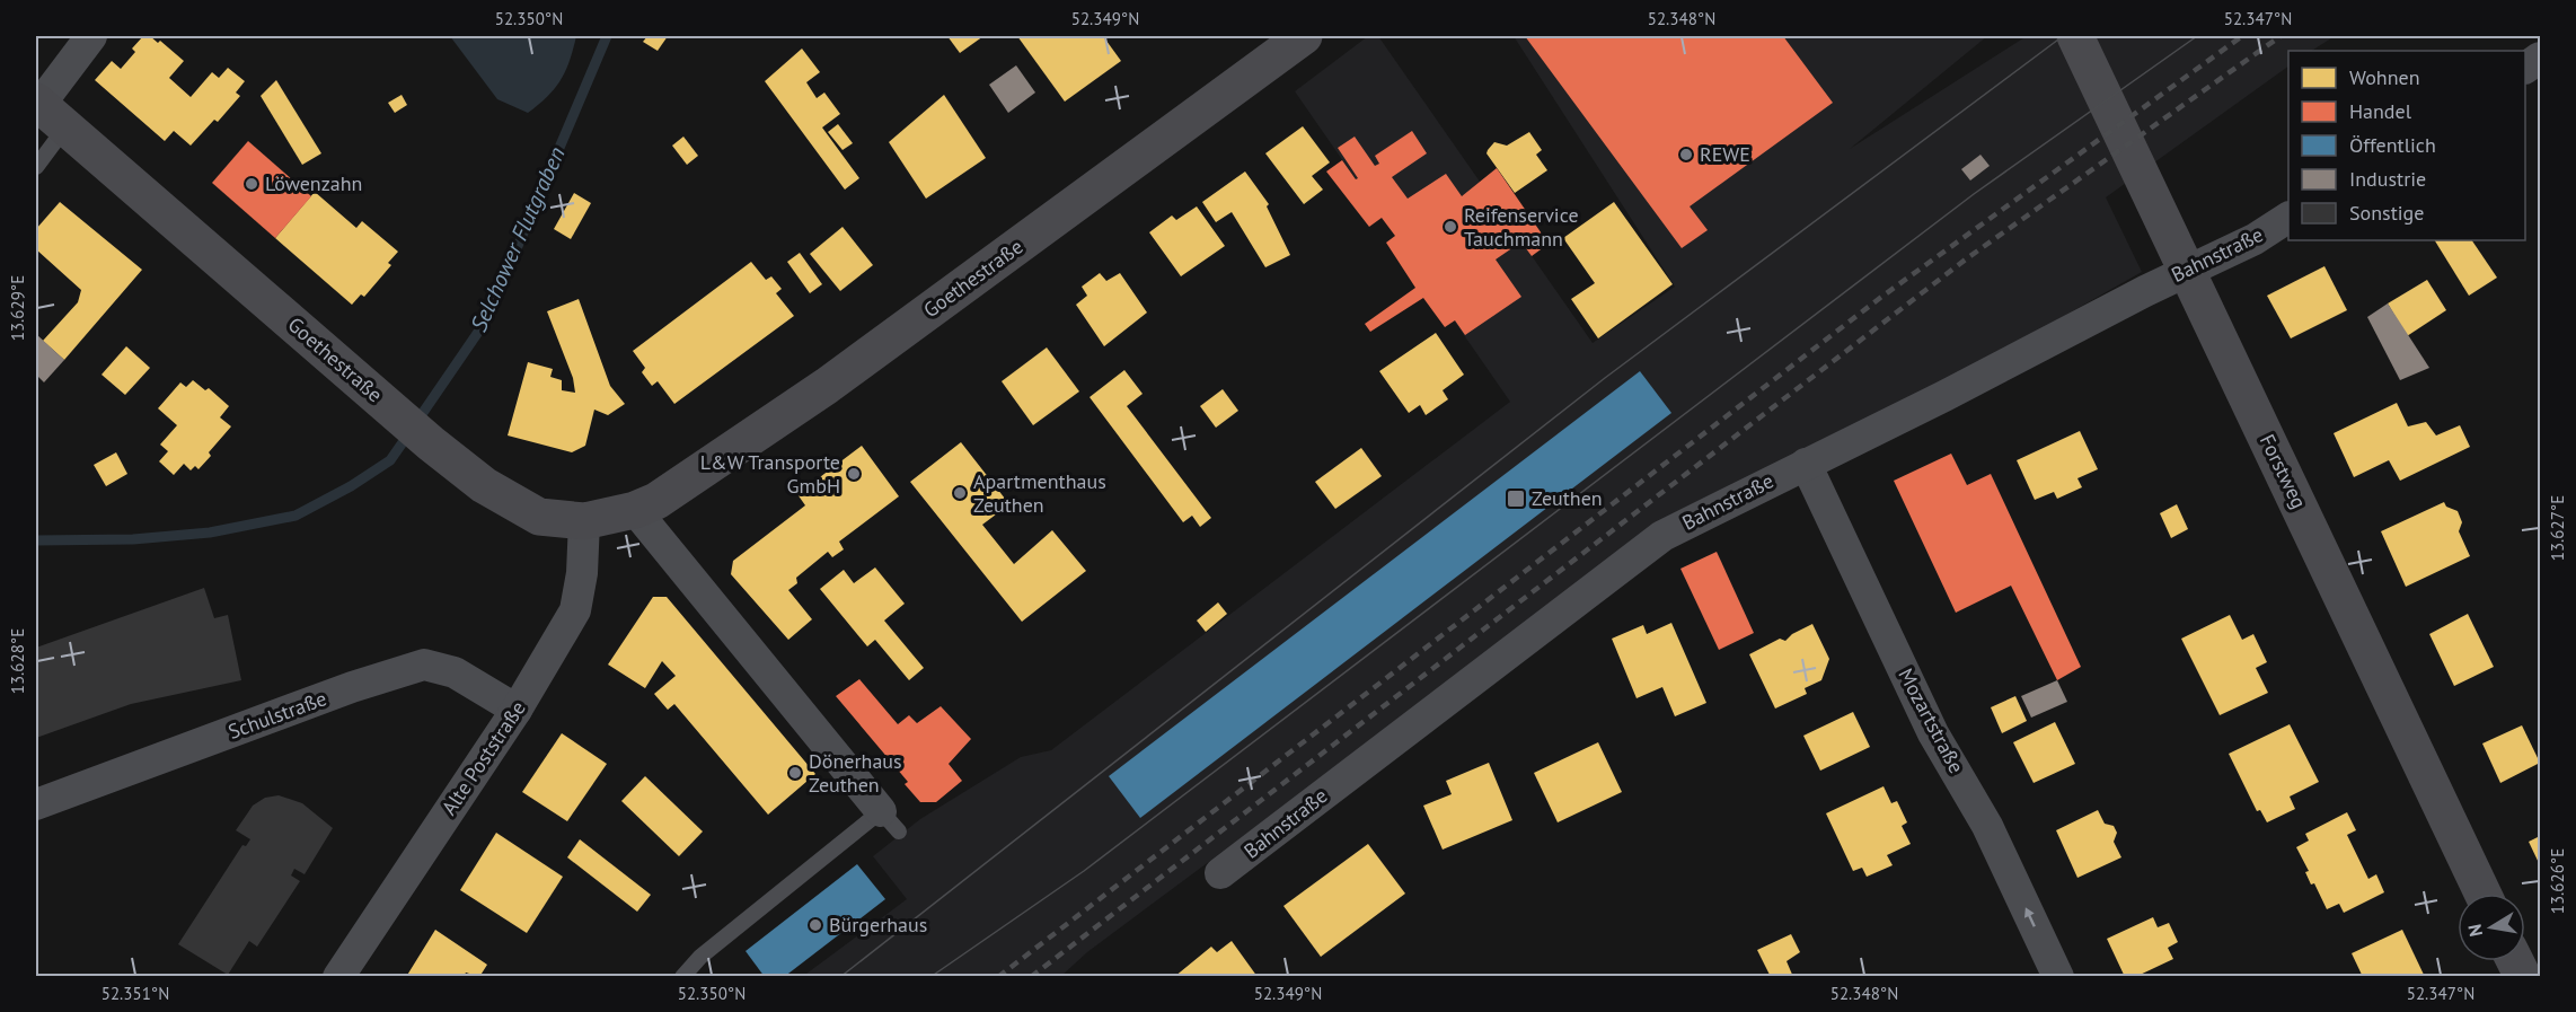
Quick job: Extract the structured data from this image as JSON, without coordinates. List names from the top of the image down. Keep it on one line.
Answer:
{"streets":{"main road":["Goethestraße","Forstweg"],"street":["Bahnstraße","Schulstraße","Mozartstraße","Alte Poststraße"]},"crossings":[["Bahnstraße","Forstweg"],["Bahnstraße","Mozartstraße"],["Goethestraße","Alte Poststraße"],["Schulstraße","Alte Poststraße"]],"one_way":["Mozartstraße"],"water":["Selchower Flutgraben"],"places":{"other":["REWE","Löwenzahn","Reifenservice Tauchmann","L&W Transporte GmbH","Apartmenthaus Zeuthen","Dönerhaus Zeuthen","Bürgerhaus"],"transit":["Zeuthen"]},"legend":["Wohnen","Handel","Öffentlich","Industrie","Sonstige"],"north":"left","coordinates":["52.350°N","52.349°N","52.348°N","52.347°N","13.629°E","13.627°E","13.628°E","13.626°E","52.351°N"]}
